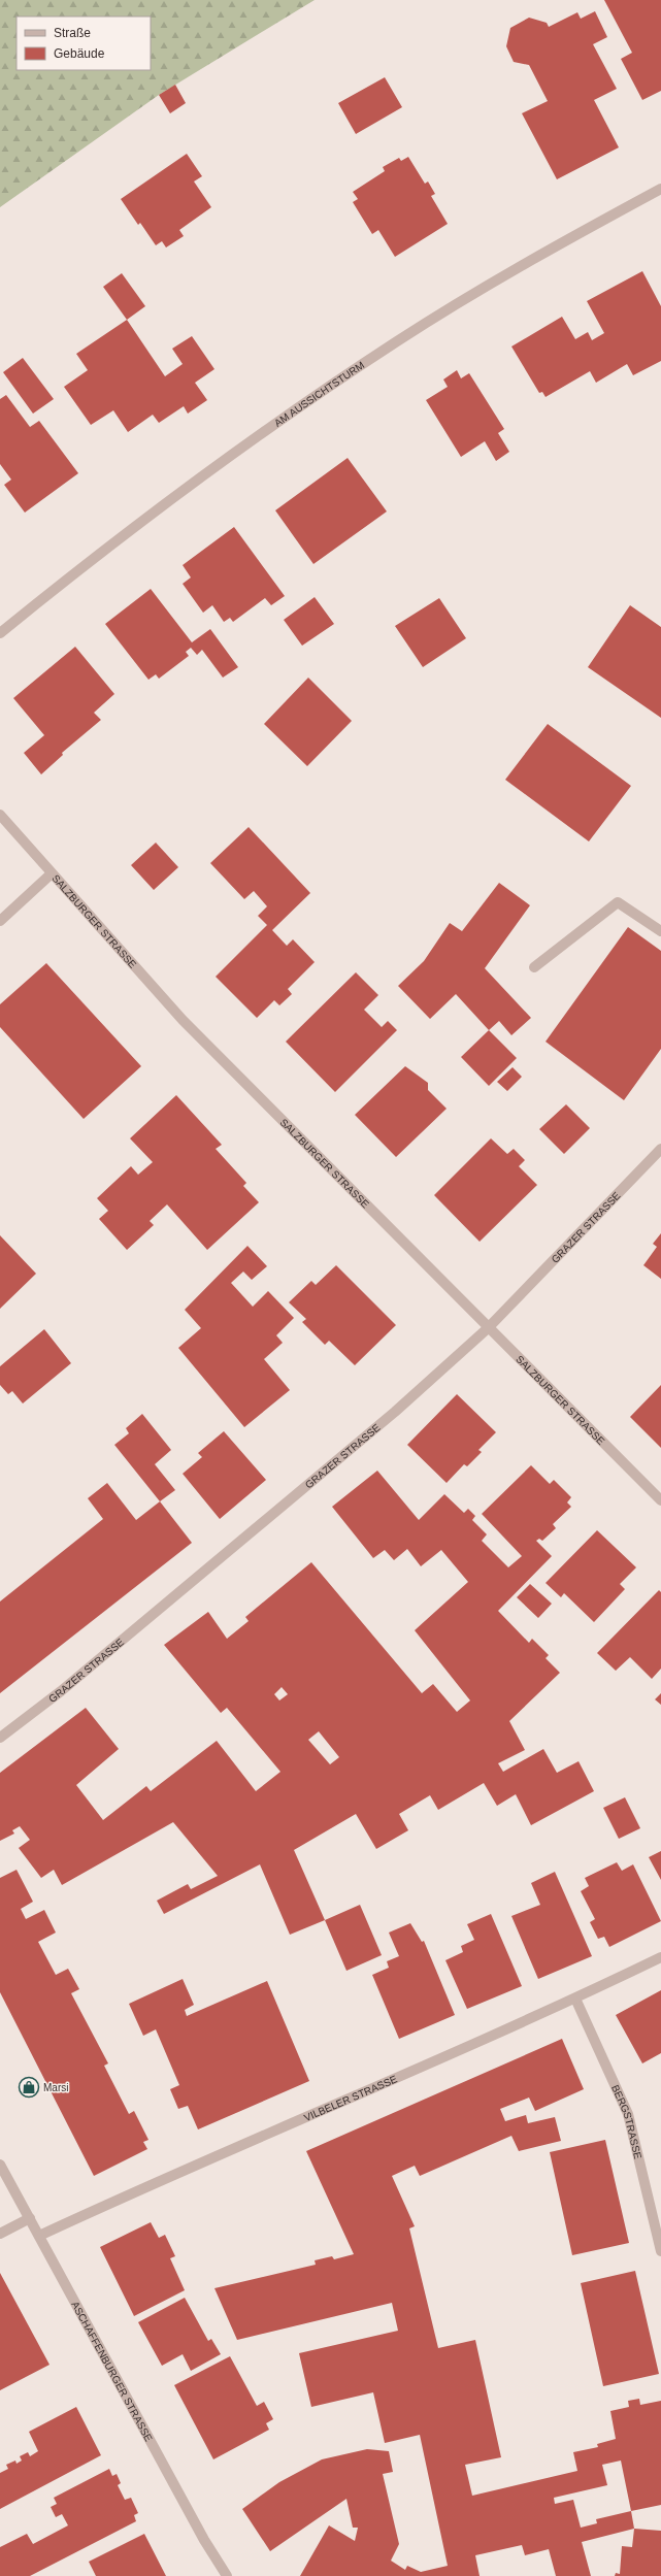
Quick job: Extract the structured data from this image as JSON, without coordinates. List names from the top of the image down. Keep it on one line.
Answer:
{"streets":{"street":["AM AUSSICHTSTURM","SALZBURGER STRASSE","GRAZER STRASSE","VILBELER STRASSE","BERGSTRASSE","ASCHAFFENBURGER STRASSE"]},"crossings":[["SALZBURGER STRASSE","GRAZER STRASSE"],["VILBELER STRASSE","BERGSTRASSE"],["VILBELER STRASSE","ASCHAFFENBURGER STRASSE"]],"places":{"shop":["Marsi"]},"legend":["Straße","Gebäude"]}
